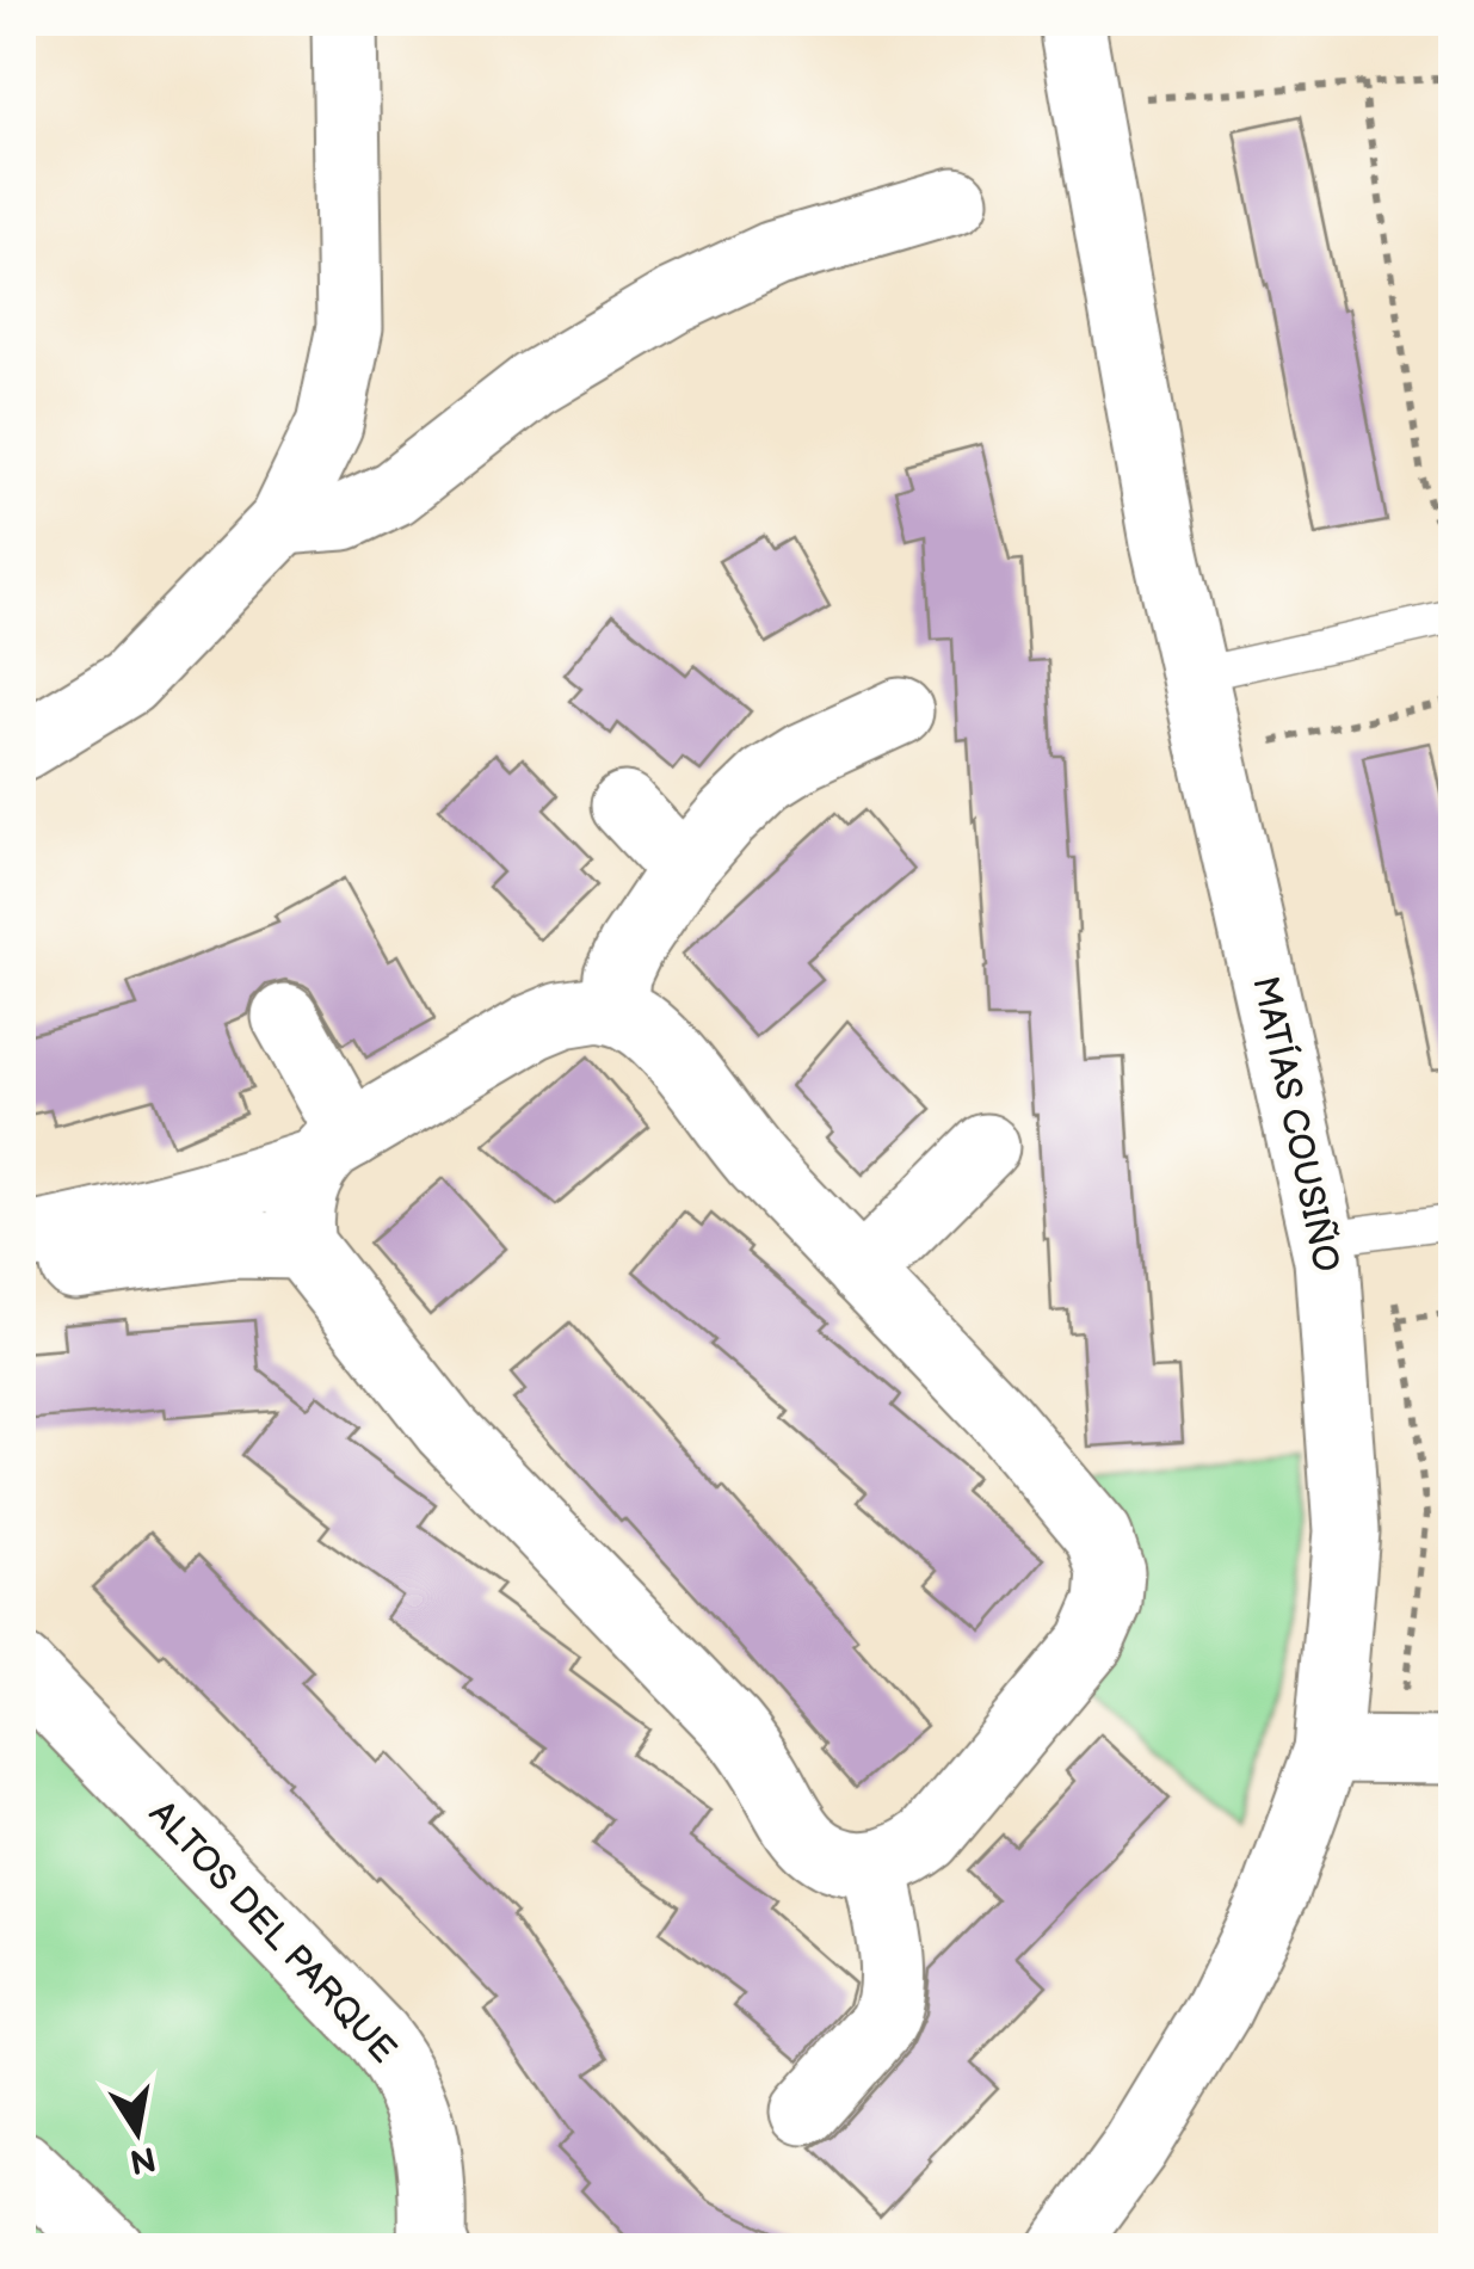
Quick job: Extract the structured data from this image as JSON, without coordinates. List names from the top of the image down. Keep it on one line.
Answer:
{"streets":{"street":["MATÍAS COUSIÑO","ALTOS DEL PARQUE"]},"north":"bottom"}
